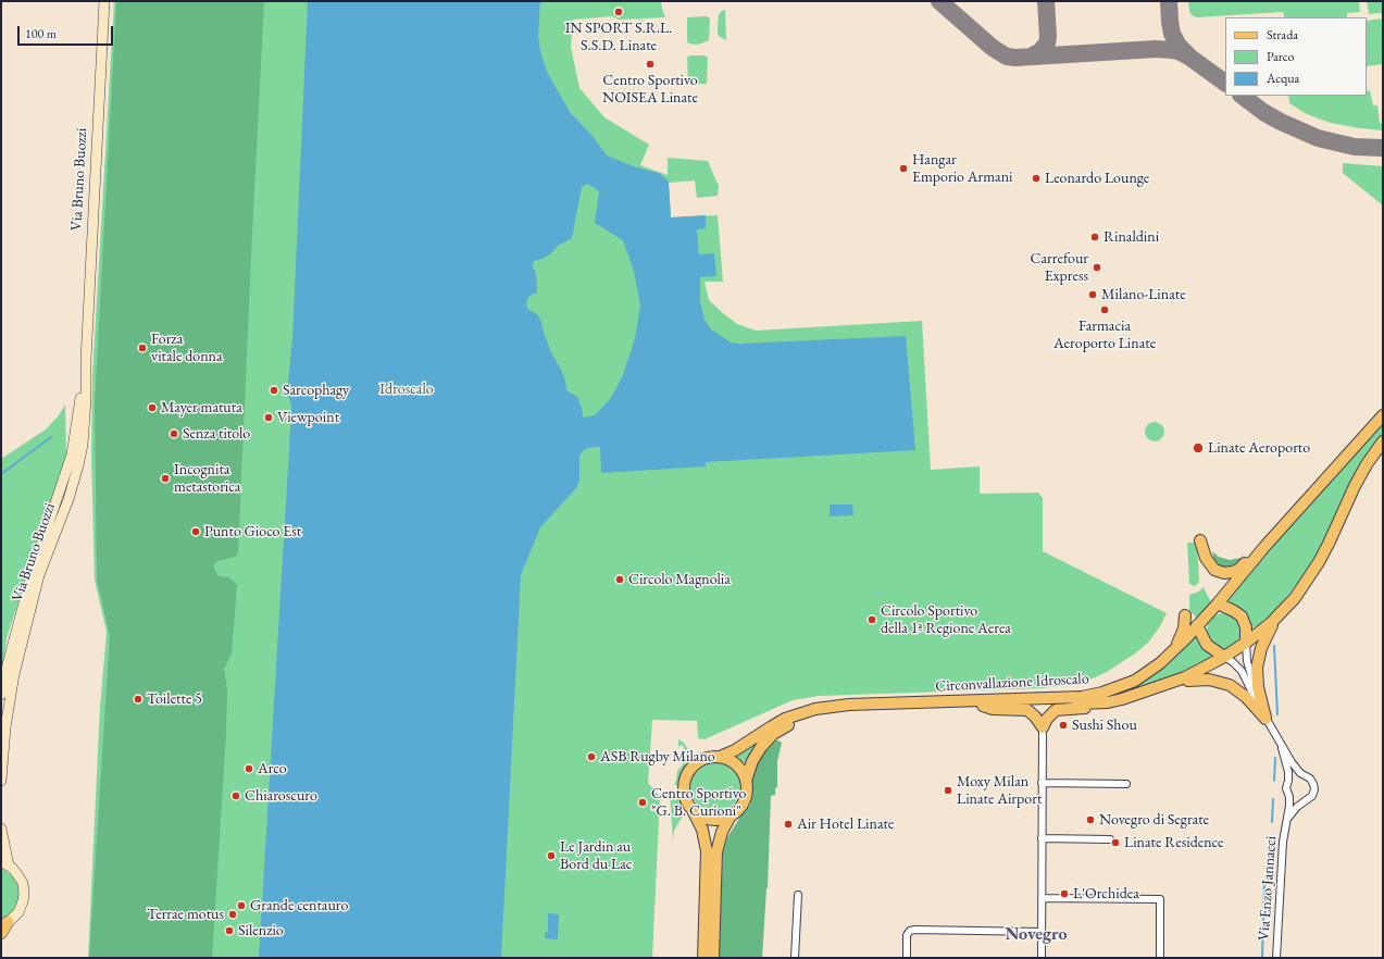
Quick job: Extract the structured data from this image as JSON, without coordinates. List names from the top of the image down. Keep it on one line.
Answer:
{"streets":{"main road":["Via Bruno Buozzi","Circonvallazione Idroscalo"],"street":["Via Enzo Jannacci"]},"crossings":[["Circonvallazione Idroscalo","Via Enzo Jannacci"]],"districts":["Novegro"],"parks":["Idroscalo"],"places":["IN SPORT S.R.L. S.S.D. Linate","Centro Sportivo NOISEA Linate","Hangar Emporio Armani","Leonardo Lounge","Rinaldini","Carrefour Express","Milano-Linate","Farmacia Aeroporto Linate","Forza vitale donna","Sarcophagy","Mayer matuta","Viewpoint","Senza titolo","Linate Aeroporto","Incognita metastorica","Punto Gioco Est","Circolo Magnolia","Circolo Sportivo della 1ª Regione Aerea","Toilette 5","Sushi Shou","ASB Rugby Milano","Arco","Moxy Milan Linate Airport","Chiaroscuro","Centro Sportivo \"G. B. Curioni\"","Novegro di Segrate","Air Hotel Linate","Linate Residence","Le Jardin au Bord du Lac","L'Orchidea","Grande centauro","Terrae motus","Silenzio"],"legend":["Strada","Parco","Acqua"],"scale_bar":"100 m"}
